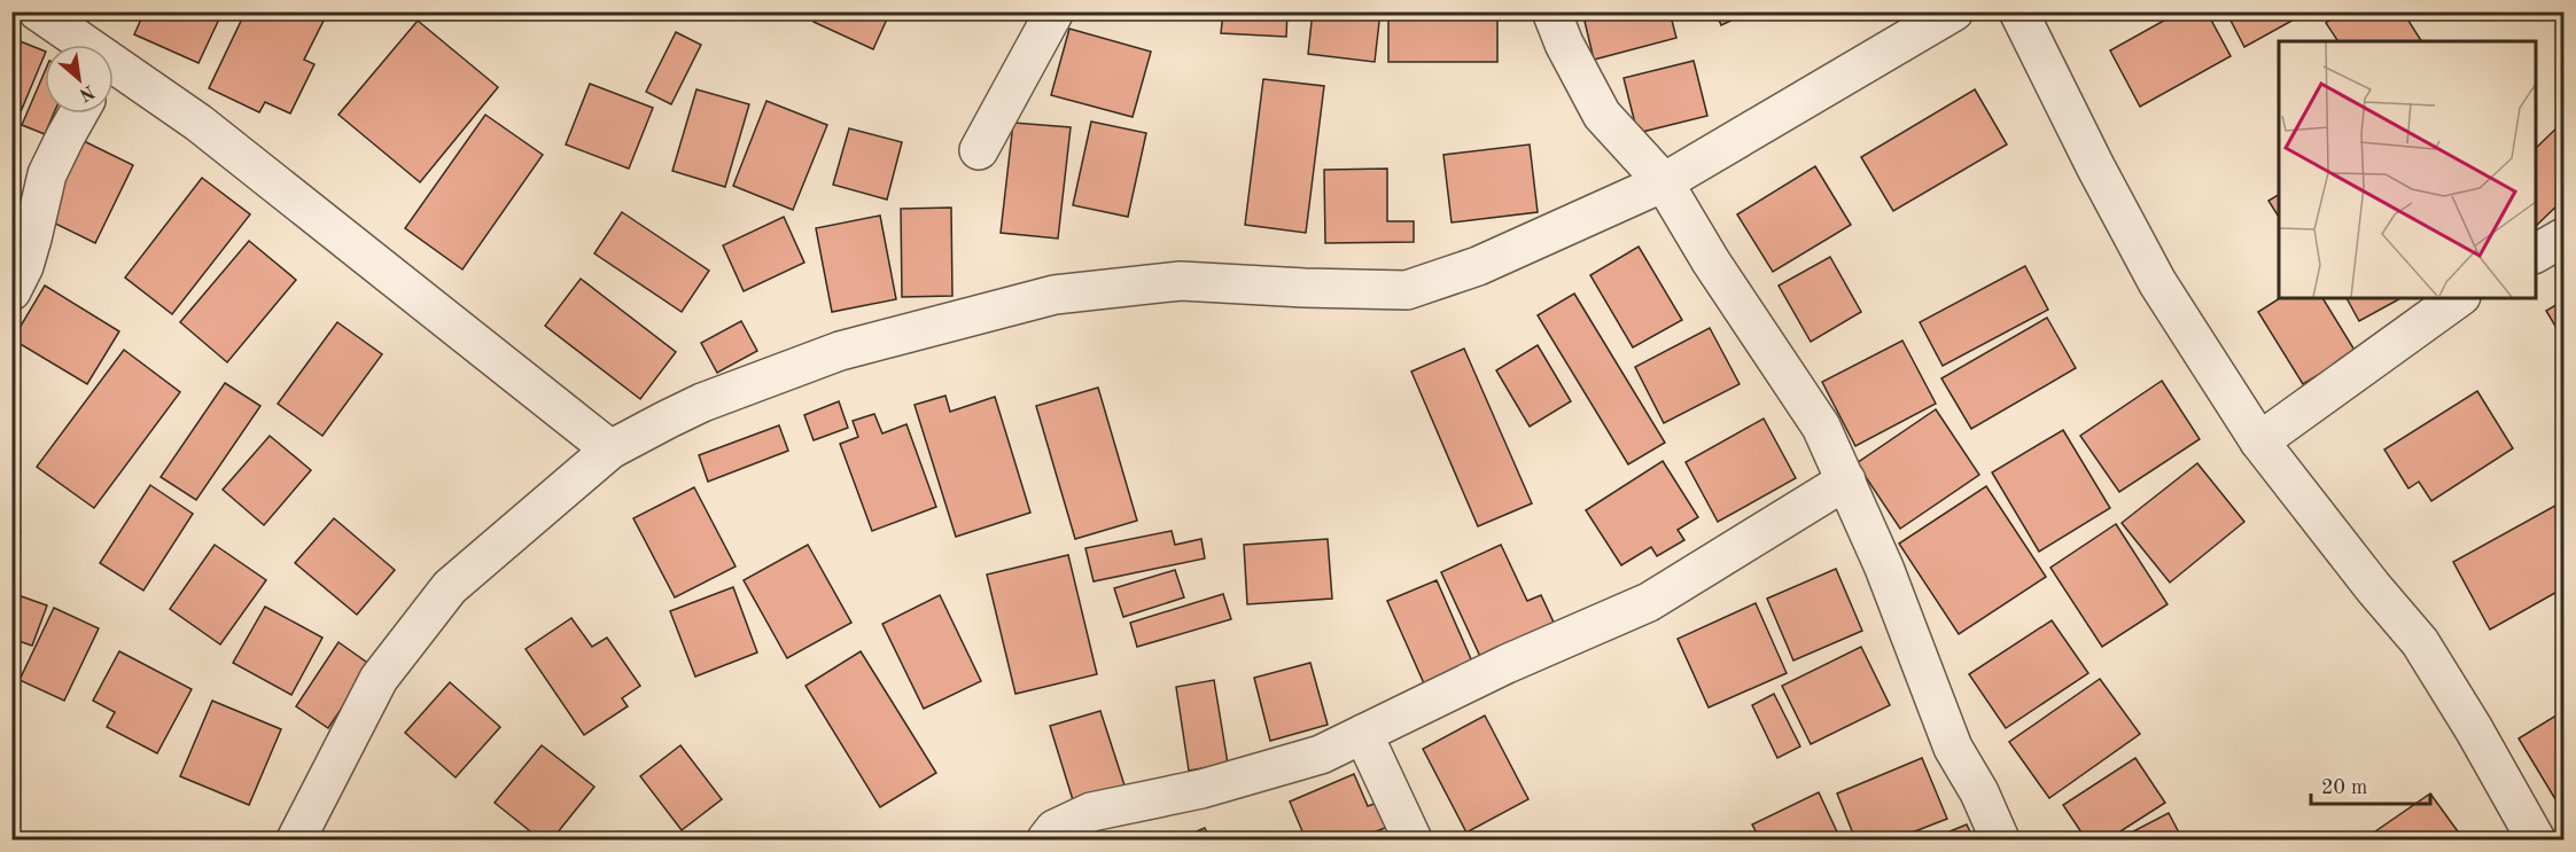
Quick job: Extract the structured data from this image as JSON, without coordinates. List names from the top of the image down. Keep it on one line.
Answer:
{"scale_bar":"20 m","north":"bottom right"}
